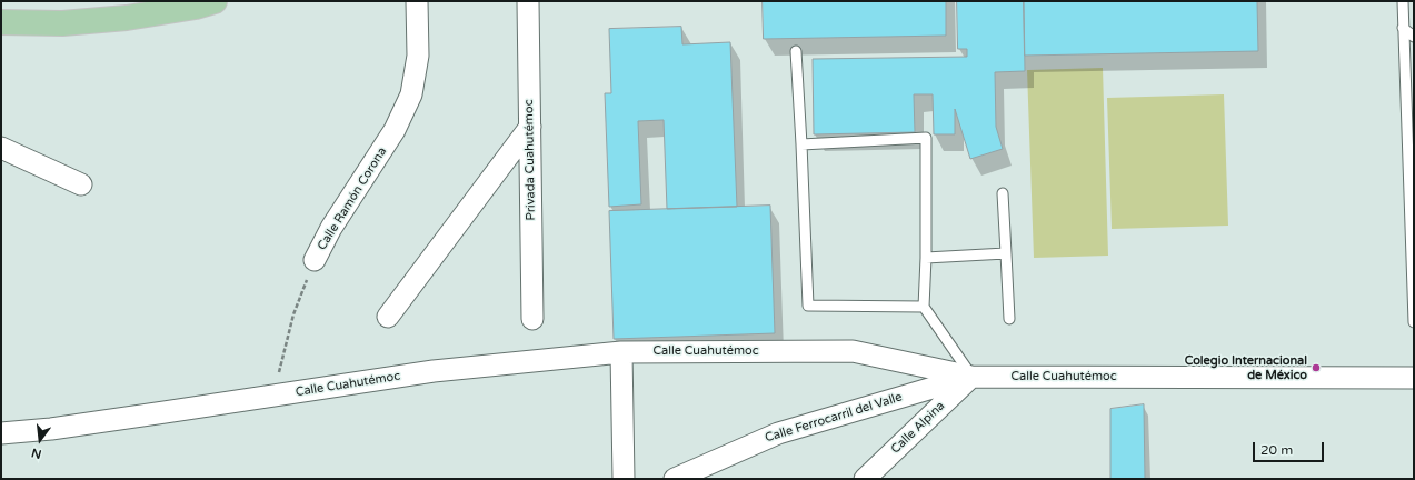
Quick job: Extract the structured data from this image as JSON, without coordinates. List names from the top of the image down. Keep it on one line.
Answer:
{"streets":{"street":["Privada Cuahutémoc","Calle Ramón Corona","Calle Cuahutémoc","Calle Ferrocarril del Valle","Calle Alpina"]},"crossings":[["Calle Ramón Corona","Calle Cuahutémoc"],["Calle Cuahutémoc","Calle Ferrocarril del Valle"],["Calle Cuahutémoc","Calle Alpina"],["Calle Ferrocarril del Valle","Calle Alpina"]],"places":["Colegio Internacional de México"],"scale_bar":"20 m","north":"bottom"}
